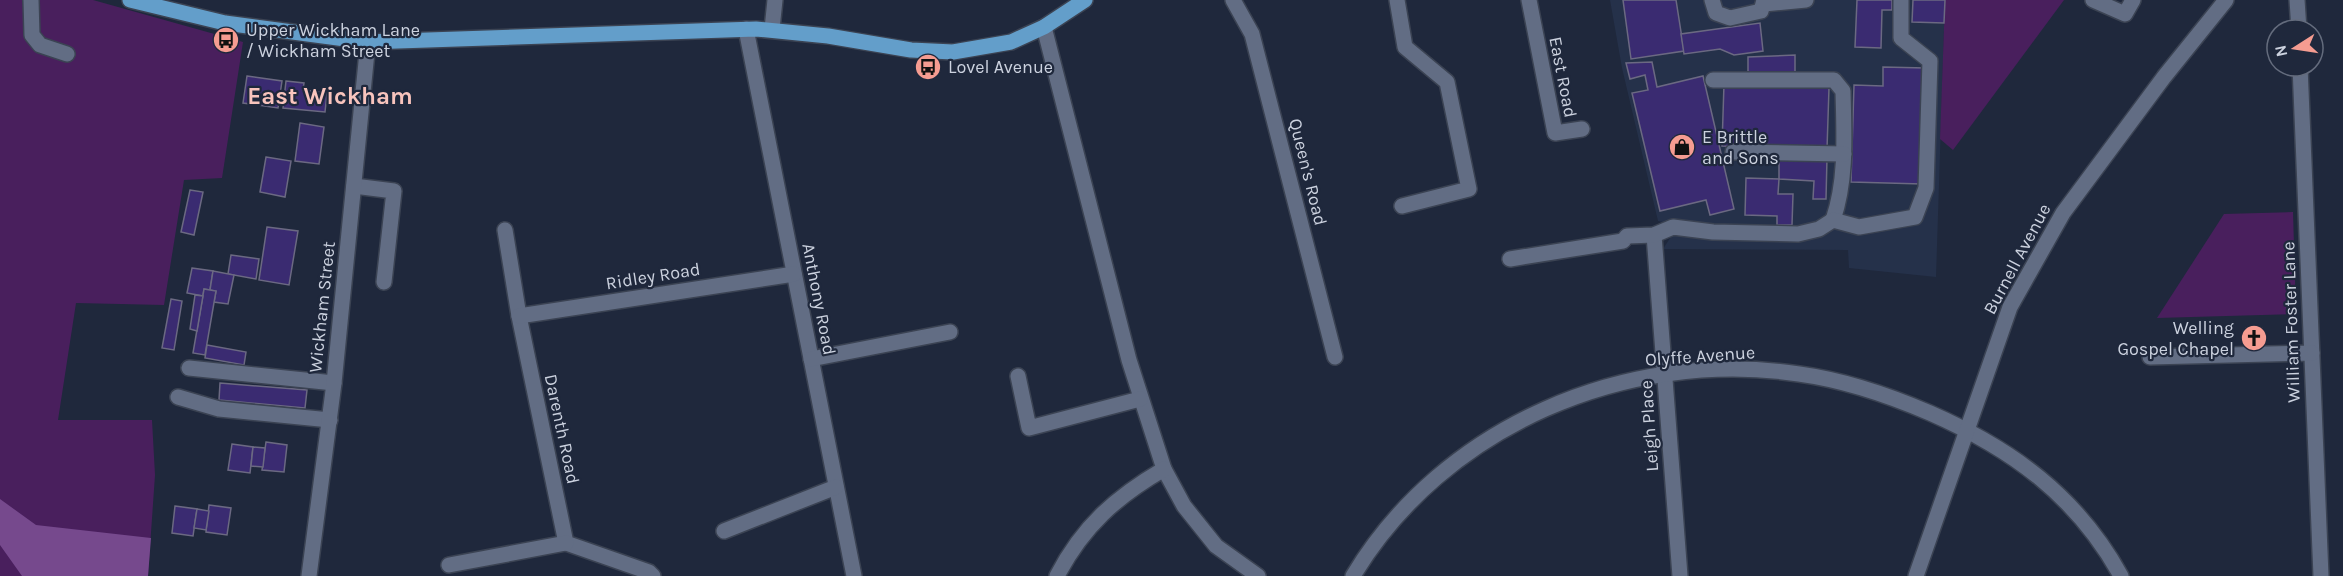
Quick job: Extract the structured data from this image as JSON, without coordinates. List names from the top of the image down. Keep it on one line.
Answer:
{"streets":{"street":["East Road","Queen's Road","Burnell Avenue","Ridley Road","Anthony Road","Wickham Street","William Foster Lane","Olyffe Avenue","Leigh Place","Darenth Road"]},"crossings":[["Burnell Avenue","Olyffe Avenue"],["Ridley Road","Anthony Road"],["Ridley Road","Darenth Road"],["Olyffe Avenue","Leigh Place"]],"districts":["East Wickham"],"places":{"bus stop":["Upper Wickham Lane / Wickham Street","Lovel Avenue"],"shop":["E Brittle and Sons"],"church":["Welling Gospel Chapel"]},"north":"left"}
